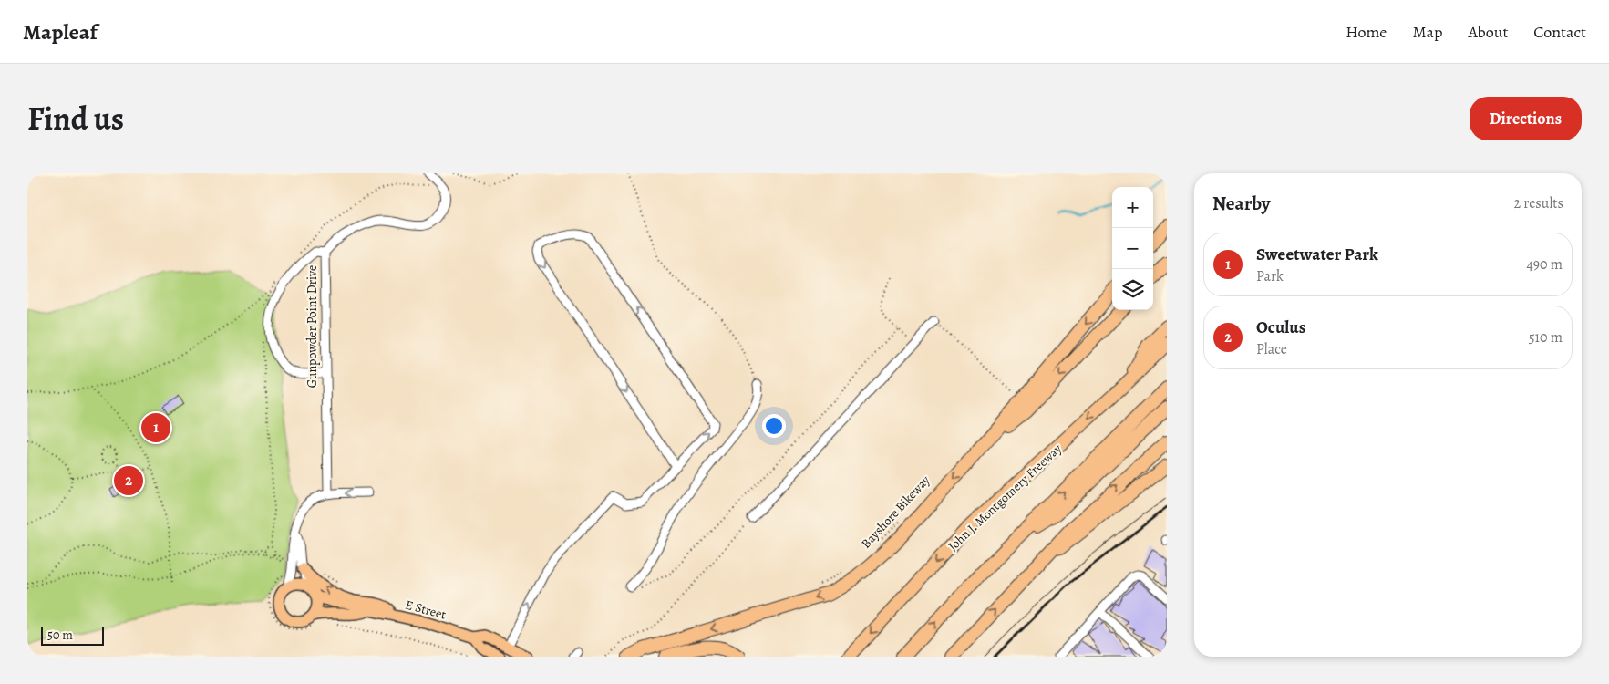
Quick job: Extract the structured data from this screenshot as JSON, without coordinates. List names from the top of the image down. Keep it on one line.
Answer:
{"streets":{"highway":["John J. Montgomery Freeway"],"main road":["E Street"],"street":["Gunpowder Point Drive"],"path":["Bayshore Bikeway"]},"scale_bar":"50 m","page":{"header":"Mapleaf","nav":["Home","Map","About","Contact"],"title":"Find us","buttons":"Directions","heading":["Nearby","2 results"],"map_buttons":["+","−"],"list":[{"mark":"1","name":"Sweetwater Park","note":"Park","value":"490 m"},{"mark":"2","name":"Oculus","note":"Place","value":"510 m"}],"pins":["1","2"],"scale":"50 m"}}
